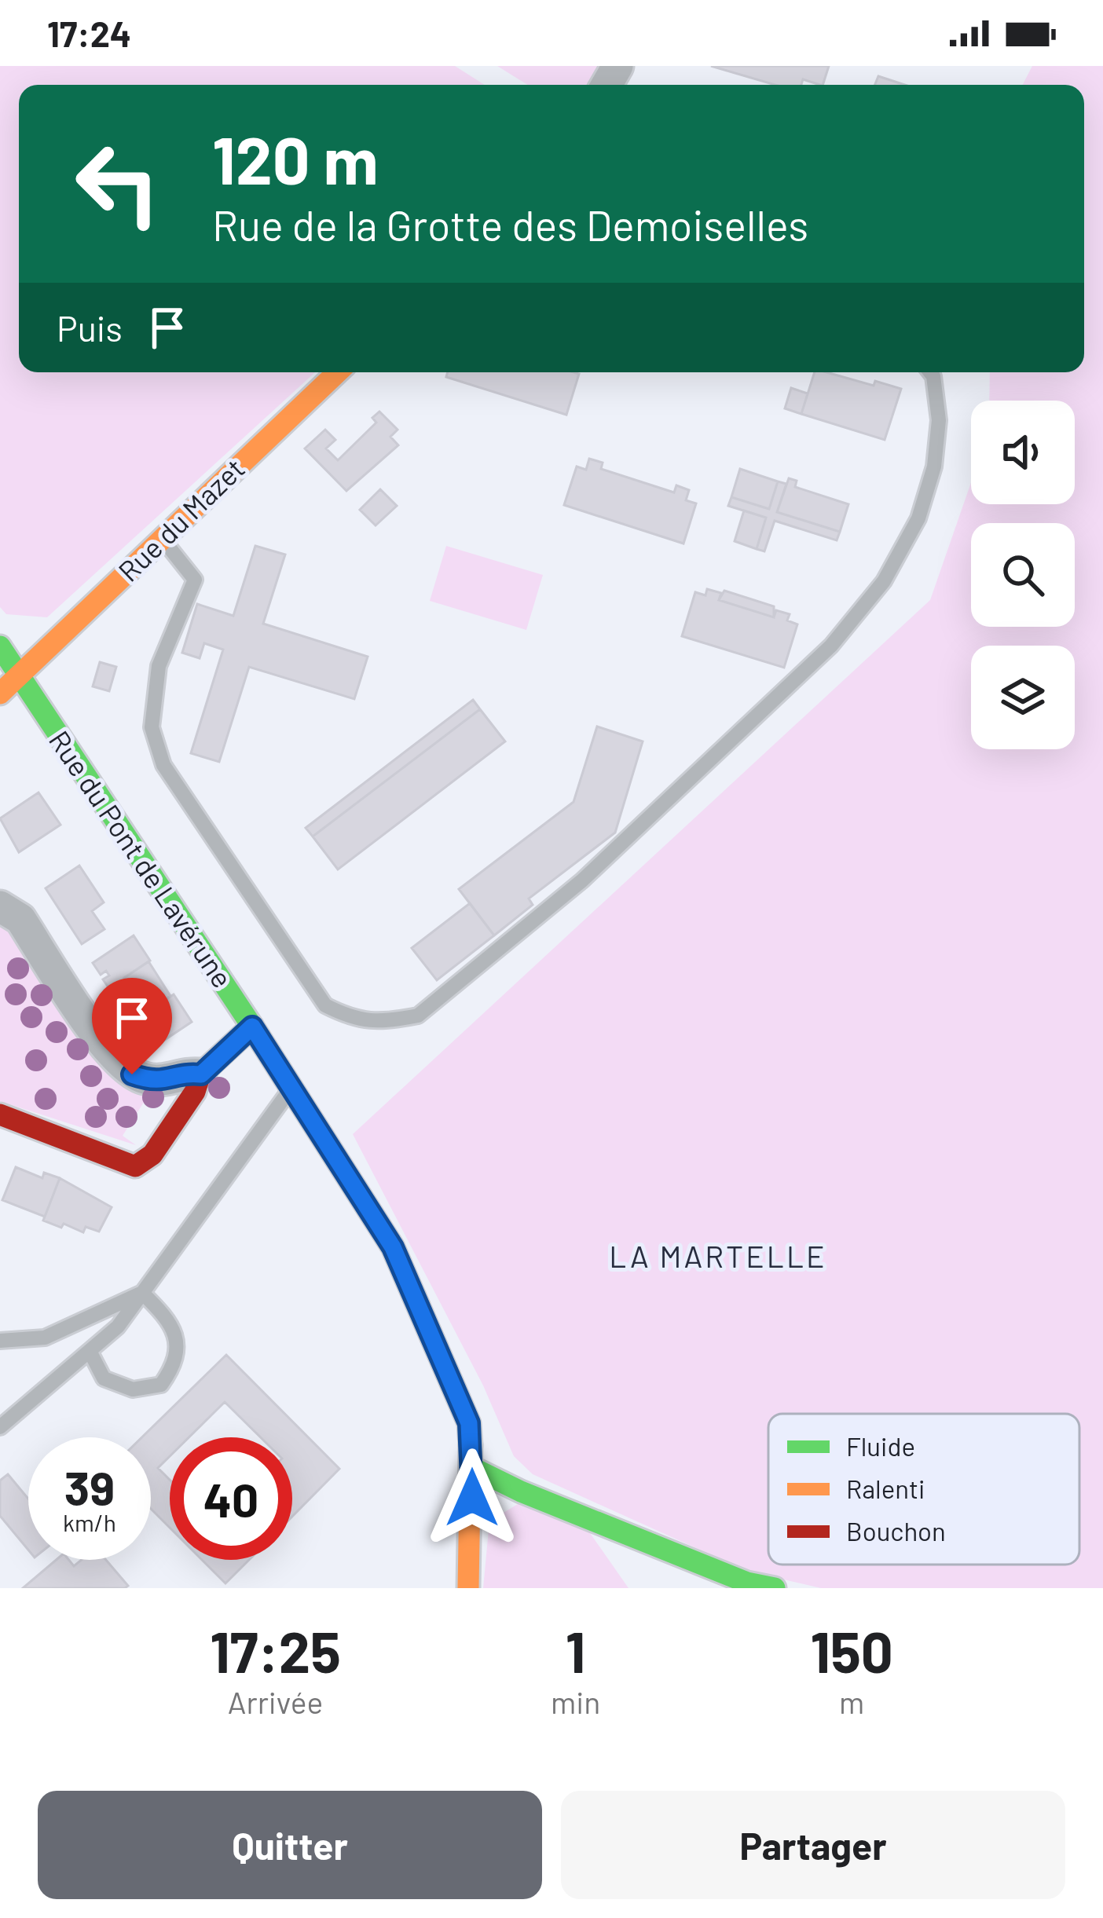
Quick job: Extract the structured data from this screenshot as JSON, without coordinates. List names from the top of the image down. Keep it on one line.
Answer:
{"streets":{"street":["Rue du Mazet","Rue du Pont de Lavérune"]},"crossings":[["Rue du Mazet","Rue du Pont de Lavérune"]],"districts":["LA MARTELLE"],"legend":["Fluide","Ralenti","Bouchon"],"page":{"status":"17:24","turn":["120 m","Rue de la Grotte des Demoiselles"],"then":"Puis","speed":"39 km/h","limit":"40","eta":["17:25","Arrivée","1","min","150","m"],"buttons":["Quitter","Partager"]}}
